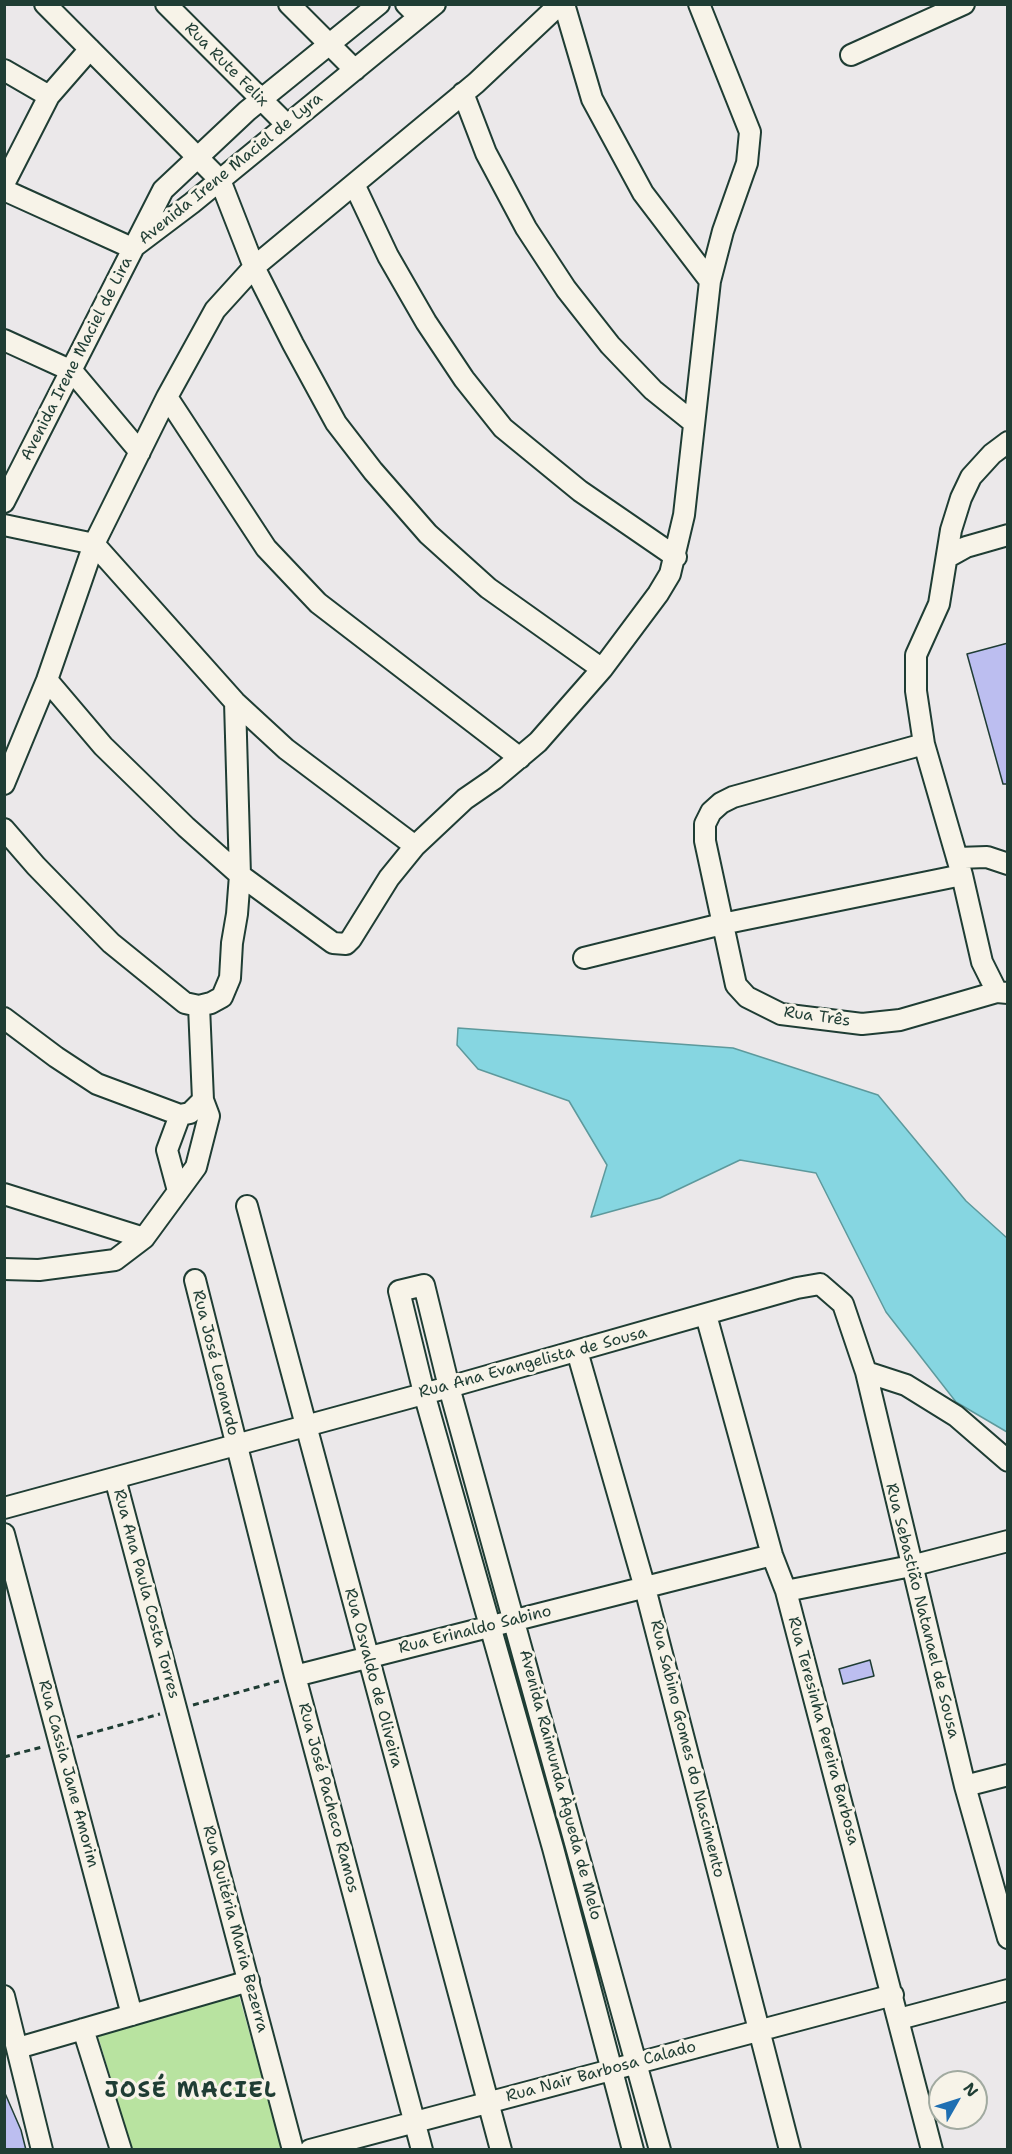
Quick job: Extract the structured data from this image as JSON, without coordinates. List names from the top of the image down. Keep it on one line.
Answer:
{"streets":{"street":["Rua Rute Felix","Avenida Irene Maciel de Lyra","Avenida Irene Maciel de Lira","Rua Três","Rua José Leonardo","Rua Ana Evangelista de Sousa","Rua Ana Paula Costa Torres","Rua Sebastião Natanael de Sousa","Rua Erinaldo Sabino","Rua Osvaldo de Oliveira","Rua Teresinha Pereira Barbosa","Rua Sabino Gomes do Nascimento","Rua Cassia Jane Amorim","Avenida Raimunda Àgueda de Melo","Rua José Pacheco Ramos","Rua Quitéria Maria Bezerra","Rua Nair Barbosa Calado"]},"crossings":[["Rua Rute Felix","Avenida Irene Maciel de Lyra"],["Avenida Irene Maciel de Lyra","Avenida Irene Maciel de Lira"],["Rua José Leonardo","Rua Ana Evangelista de Sousa"],["Rua José Leonardo","Rua José Pacheco Ramos"],["Rua Ana Evangelista de Sousa","Rua Ana Paula Costa Torres"],["Rua Ana Evangelista de Sousa","Rua Sebastião Natanael de Sousa"],["Rua Ana Evangelista de Sousa","Rua Osvaldo de Oliveira"],["Rua Ana Evangelista de Sousa","Rua Teresinha Pereira Barbosa"],["Rua Ana Evangelista de Sousa","Rua Sabino Gomes do Nascimento"],["Rua Ana Evangelista de Sousa","Avenida Raimunda Àgueda de Melo"],["Rua Ana Evangelista de Sousa","Rua José Pacheco Ramos"],["Rua Ana Paula Costa Torres","Rua Quitéria Maria Bezerra"],["Rua Erinaldo Sabino","Rua Osvaldo de Oliveira"],["Rua Erinaldo Sabino","Rua Teresinha Pereira Barbosa"],["Rua Erinaldo Sabino","Rua Sabino Gomes do Nascimento"],["Rua Erinaldo Sabino","Avenida Raimunda Àgueda de Melo"],["Rua Erinaldo Sabino","Rua José Pacheco Ramos"],["Rua Osvaldo de Oliveira","Rua Nair Barbosa Calado"],["Rua Teresinha Pereira Barbosa","Rua Nair Barbosa Calado"],["Rua Sabino Gomes do Nascimento","Rua Nair Barbosa Calado"],["Avenida Raimunda Àgueda de Melo","Rua Nair Barbosa Calado"],["Rua José Pacheco Ramos","Rua Nair Barbosa Calado"]],"districts":["JOSÉ MACIEL"],"north":"top right"}
